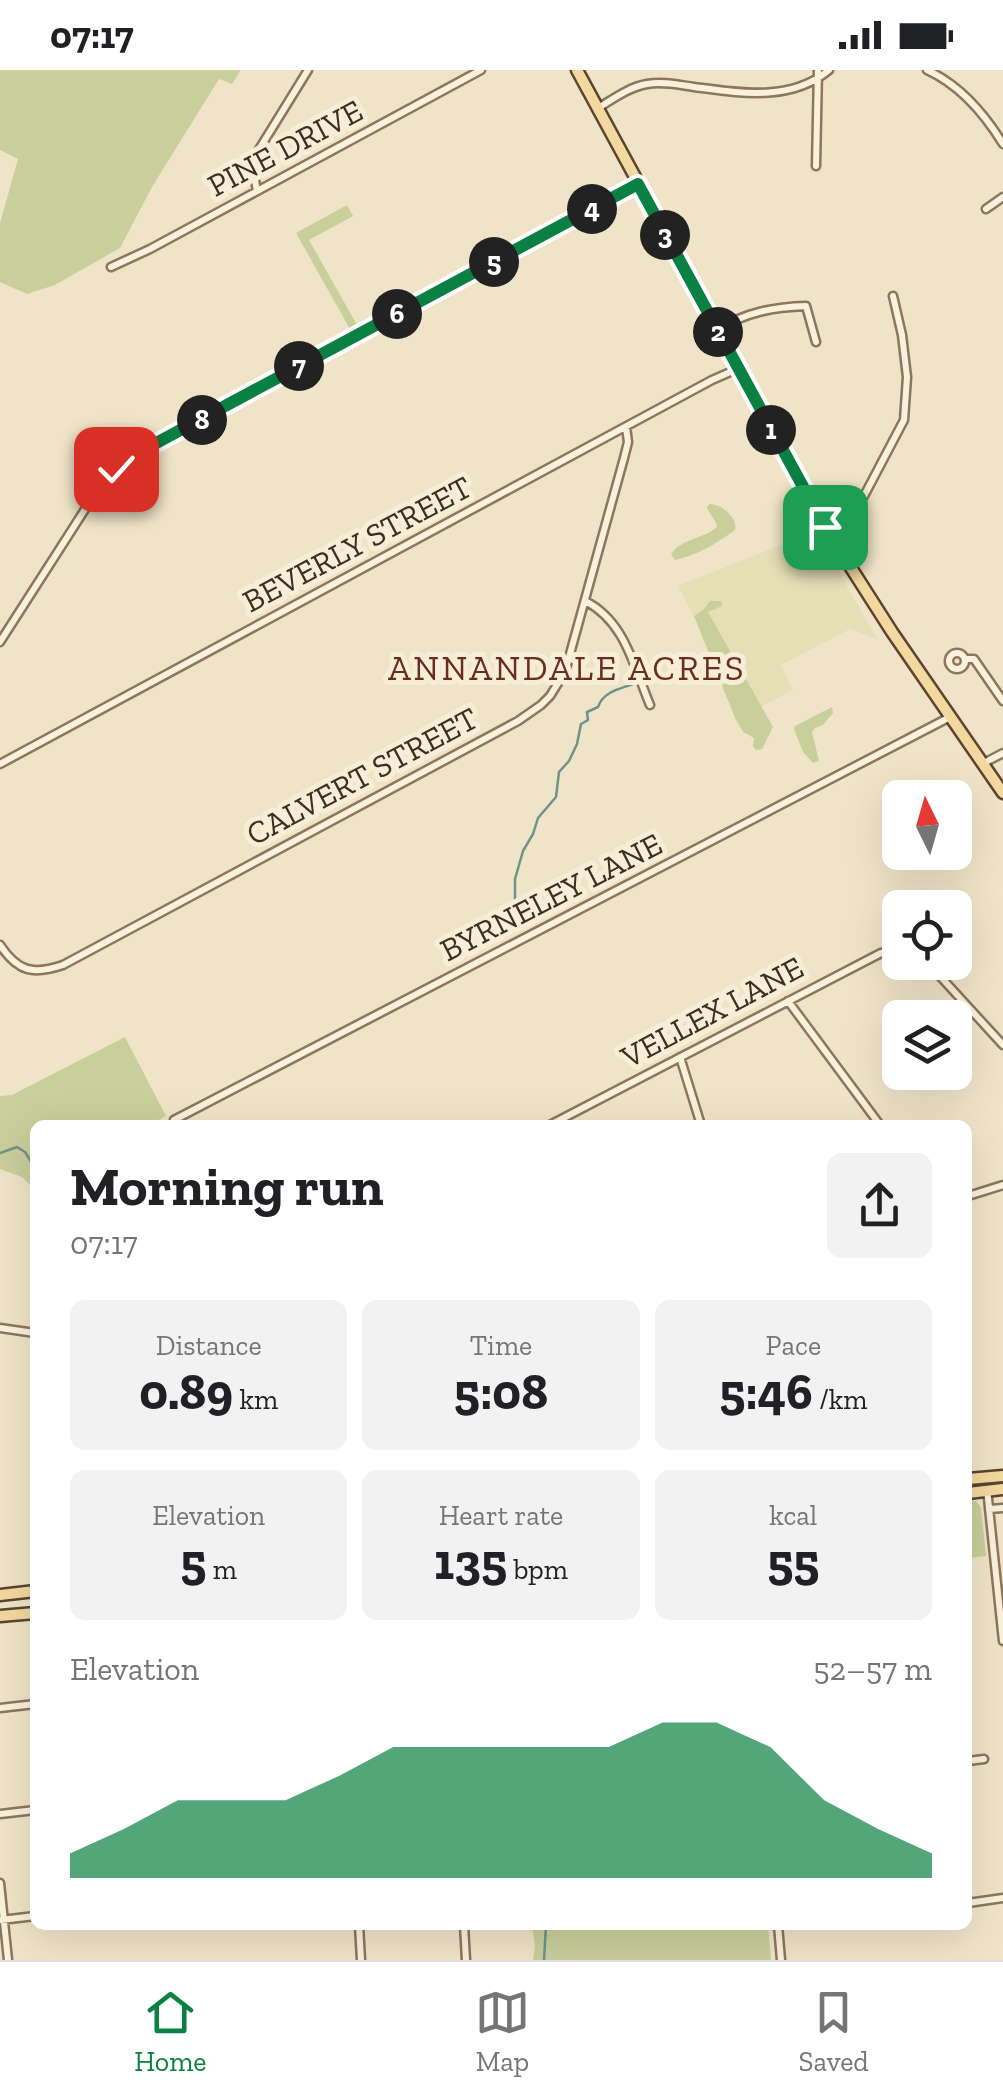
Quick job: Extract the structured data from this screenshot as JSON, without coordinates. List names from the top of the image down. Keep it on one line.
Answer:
{"streets":{"street":["PINE DRIVE","BEVERLY STREET","CALVERT STREET","BYRNELEY LANE","VELLEX LANE"]},"crossings":[["BEVERLY STREET","CALVERT STREET"]],"districts":["ANNANDALE ACRES"],"north":"top","page":{"status":"07:17","pins":["4","3","5","6","2","7","8","1"],"heading":["Morning run","07:17"],"stats":[["Distance","0.89 km"],["Time","5:08"],["Pace","5:46 /km"],["Elevation","5 m"],["Heart rate","135 bpm"],["kcal","55"]],"chart":["Elevation","52–57 m"],"tabs":["Home","Map","Saved"]}}
